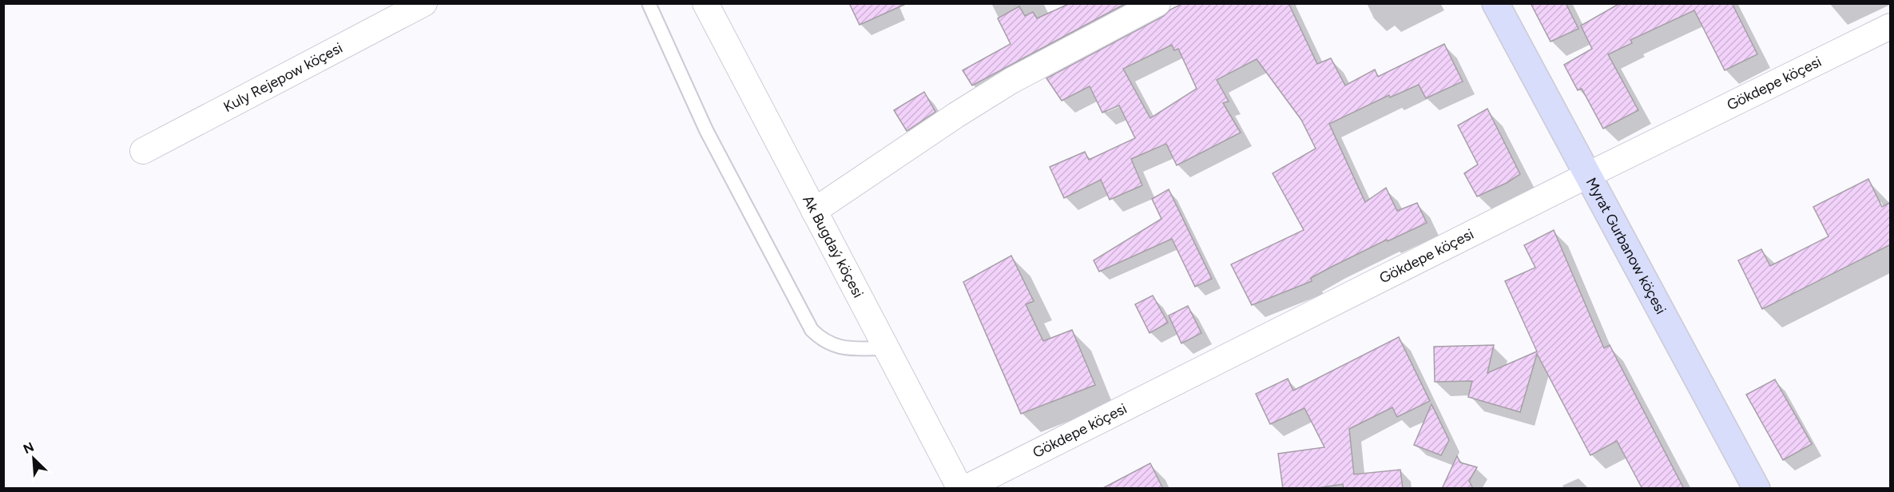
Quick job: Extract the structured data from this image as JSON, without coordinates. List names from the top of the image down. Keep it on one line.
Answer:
{"streets":{"street":["Kuly Rejepow köçesi","Gökdepe köçesi","Ak Bugdaý köçesi","Myrat Gurbanow köçesi"]},"crossings":[["Gökdepe köçesi","Myrat Gurbanow köçesi"]],"north":"top left"}
